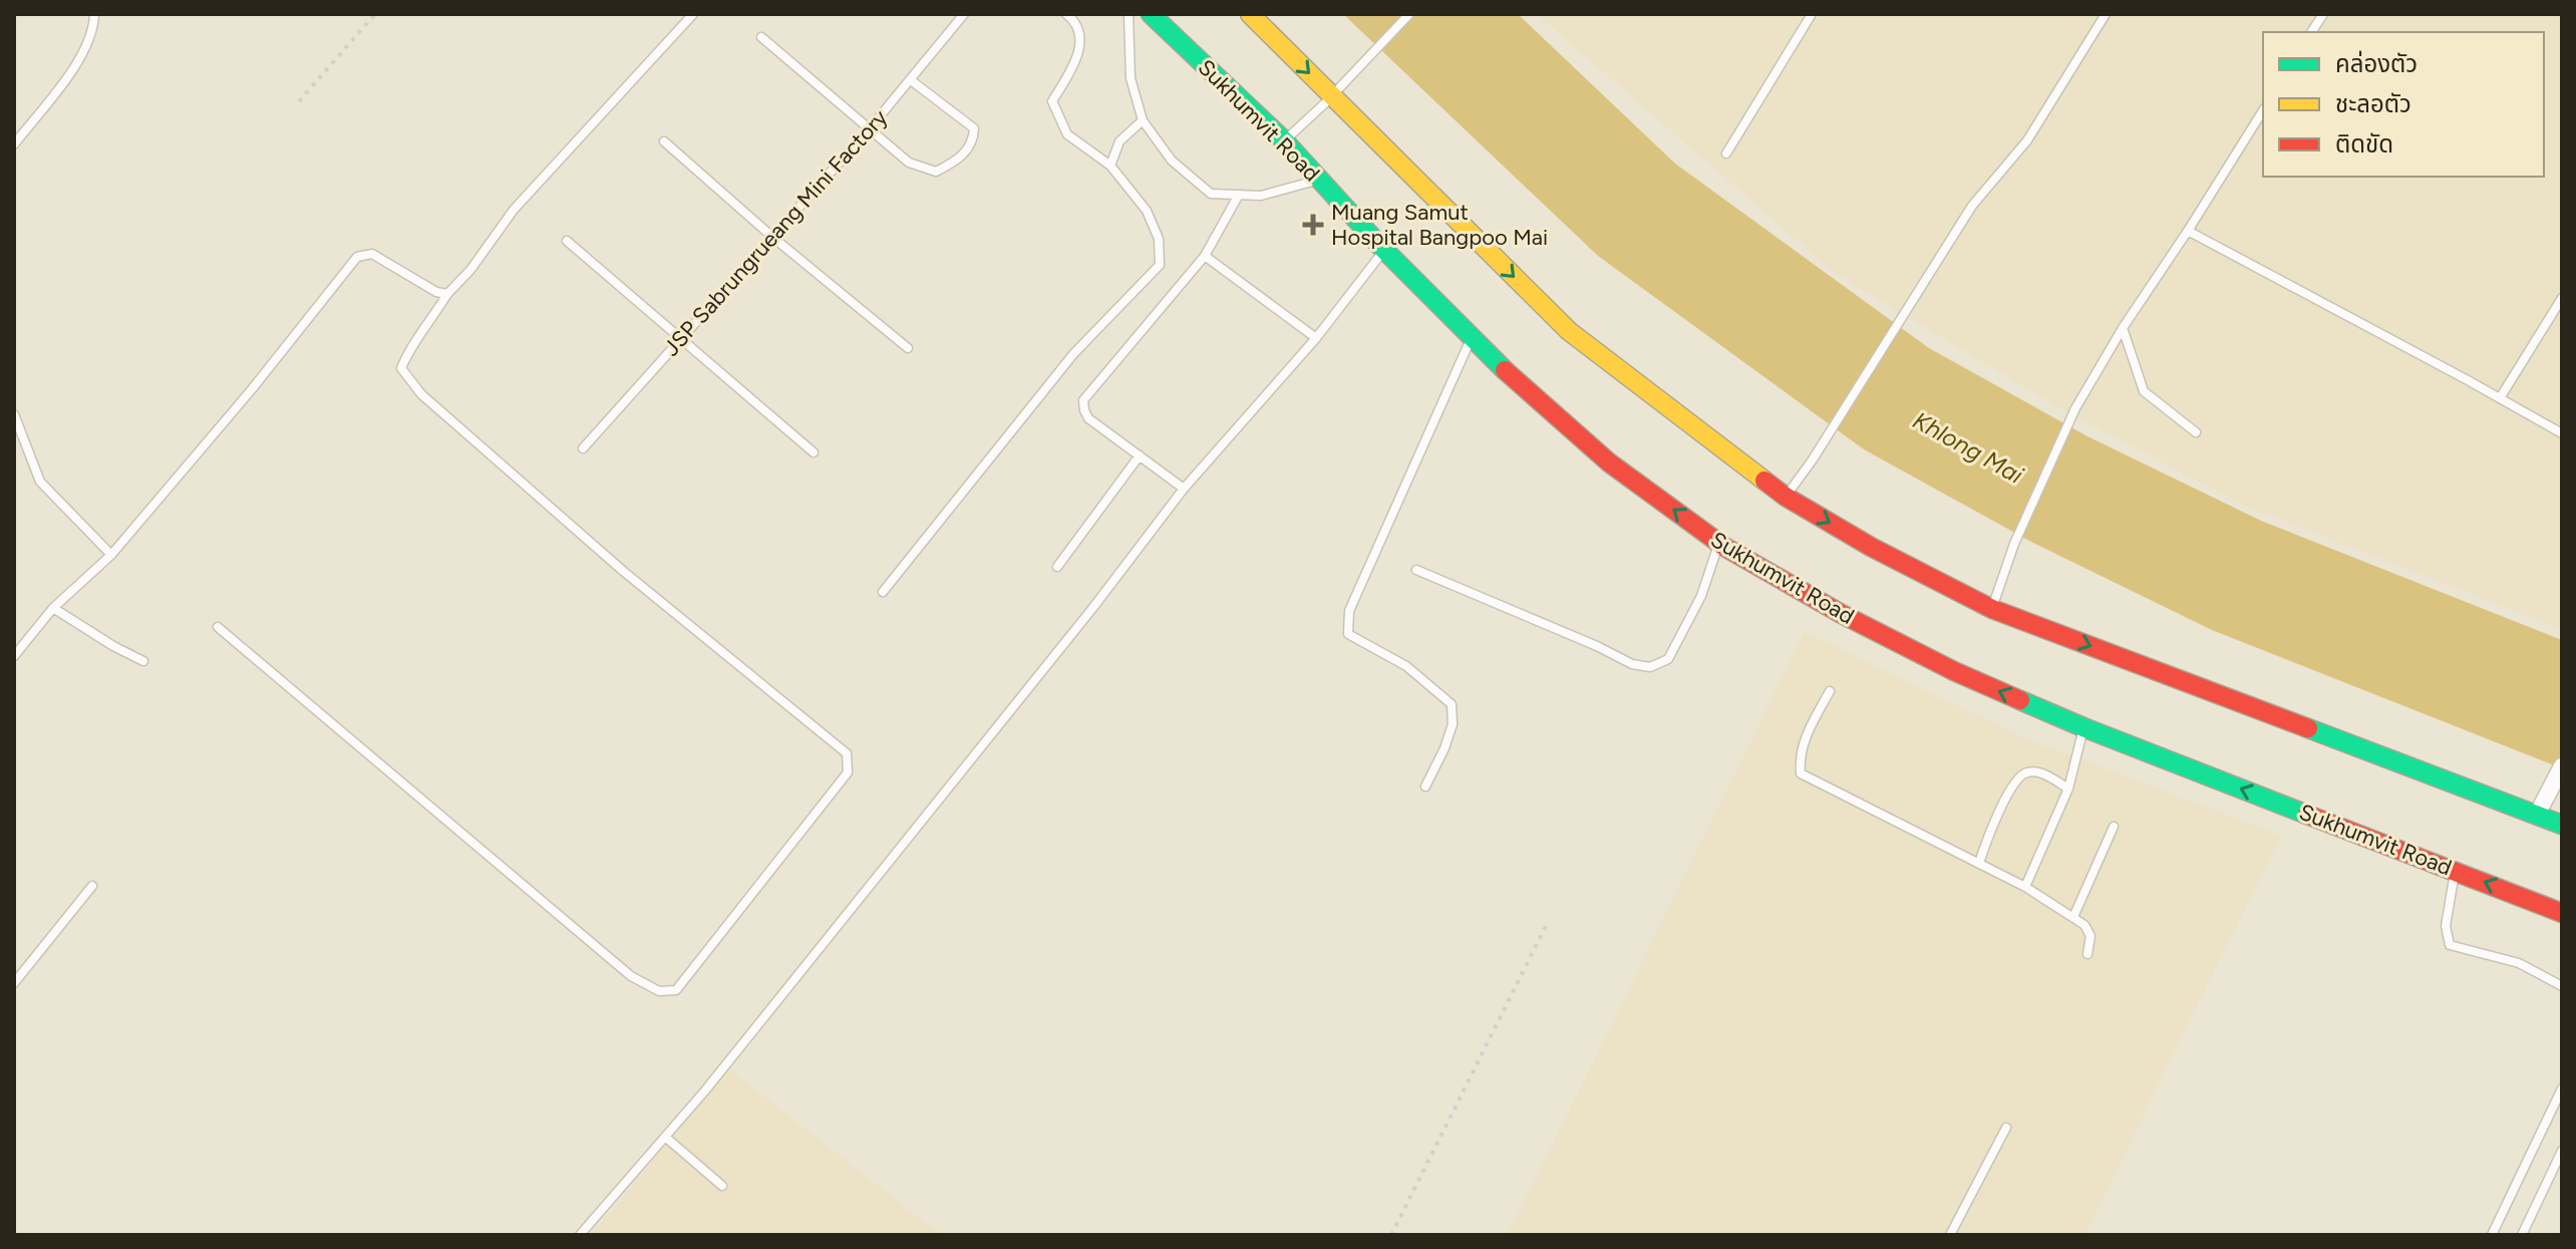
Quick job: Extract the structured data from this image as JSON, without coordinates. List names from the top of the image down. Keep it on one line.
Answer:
{"streets":{"highway":["Sukhumvit Road"],"lane":["JSP Sabrungrueang Mini Factory"]},"water":["Khlong Mai"],"places":{"health":["Muang Samut Hospital Bangpoo Mai"]},"legend":["คล่องตัว","ชะลอตัว","ติดขัด"]}
